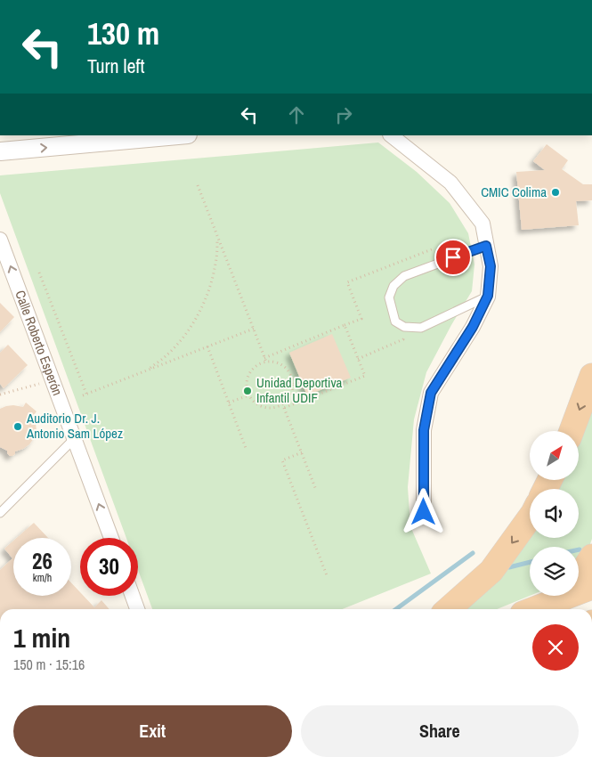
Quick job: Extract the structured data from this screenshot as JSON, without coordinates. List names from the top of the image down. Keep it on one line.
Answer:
{"streets":{"street":["Calle Roberto Esperón"]},"one_way":["Calle Roberto Esperón"],"places":["CMIC Colima","Unidad Deportiva Infantil UDIF","Auditorio Dr. J. Antonio Sam López"],"north":"top right","page":{"turn":["130 m","Turn left"],"speed":"26 km/h","limit":"30","heading":["1 min","150 m · 15:16"],"buttons":["Exit","Share"]}}
